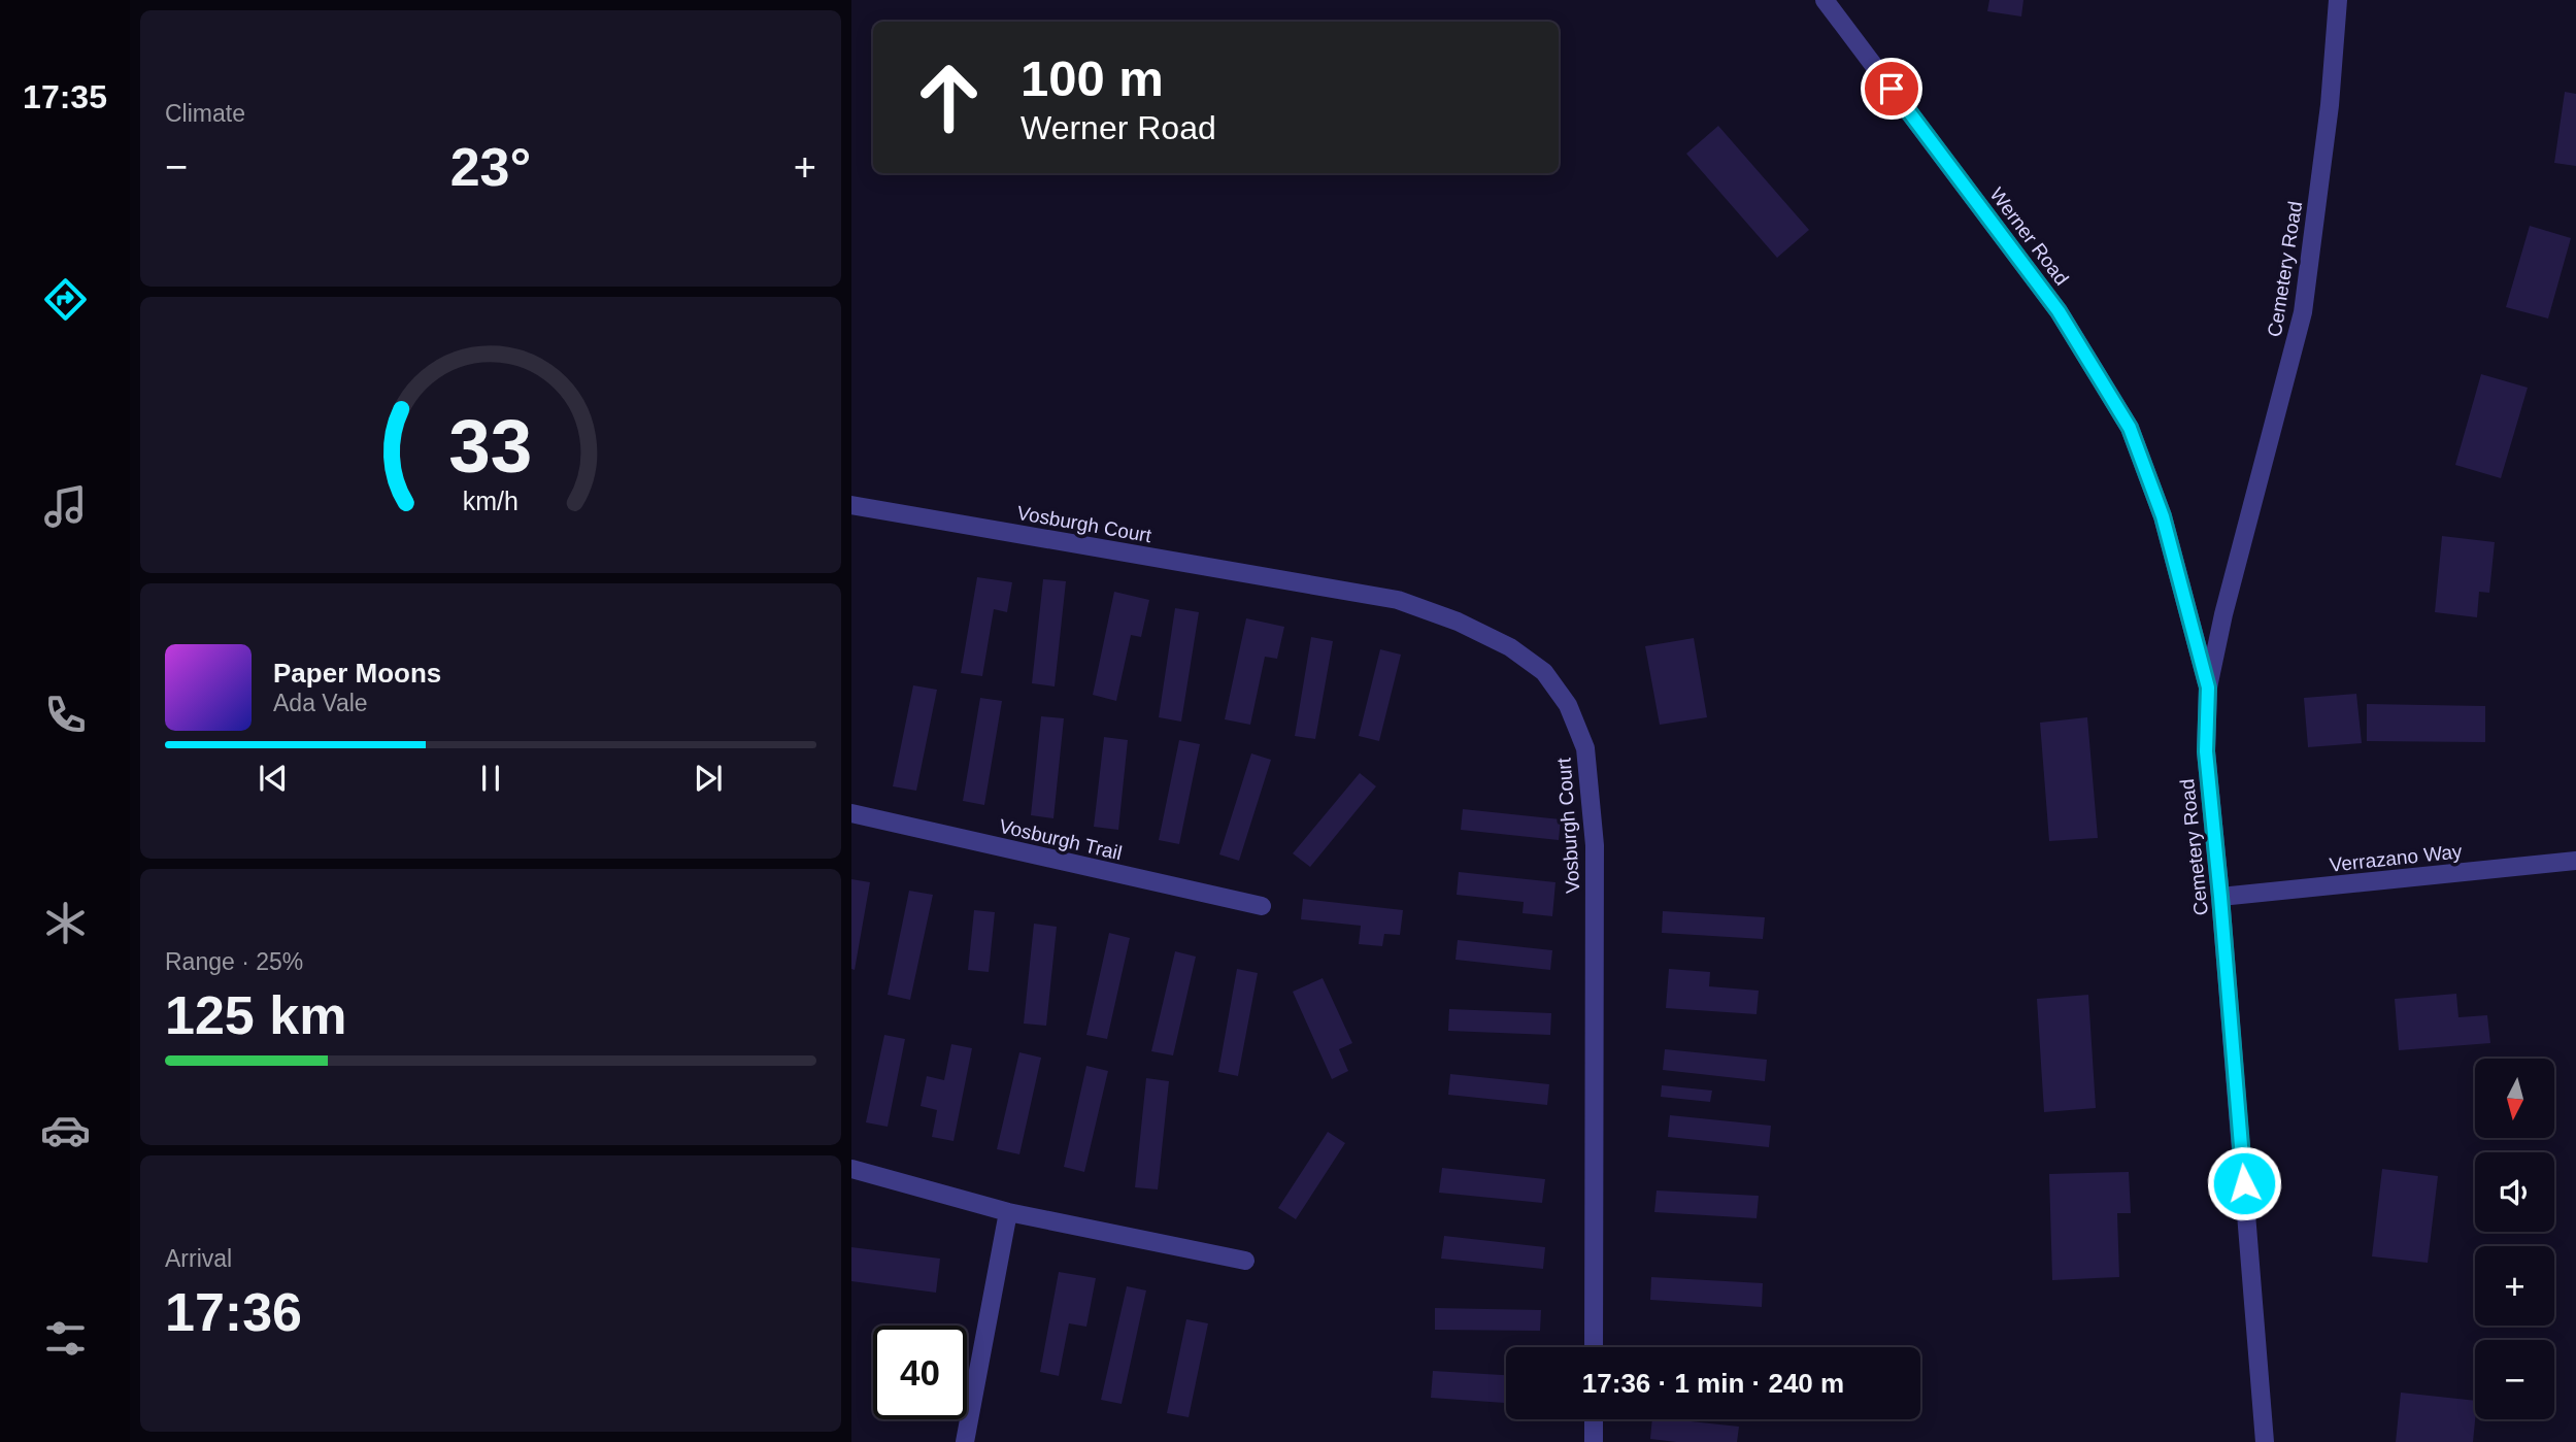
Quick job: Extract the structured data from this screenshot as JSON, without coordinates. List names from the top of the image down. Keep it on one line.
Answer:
{"streets":{"street":["Werner Road","Cemetery Road","Vosburgh Court","Vosburgh Trail","Verrazano Way"]},"crossings":[["Werner Road","Cemetery Road"],["Cemetery Road","Verrazano Way"]],"north":"bottom","page":{"tabs":"17:35","tile":["Climate",["Range · 25%","125 km"],["Arrival","17:36"]],"turn":["100 m","Werner Road"],"heat":["−","23°","+"],"song":["Paper Moons","Ada Vale"],"map_buttons":["+","−"],"limit":"40","trip":"17:36 · 1 min · 240 m","gauge":["33","km/h"]}}
